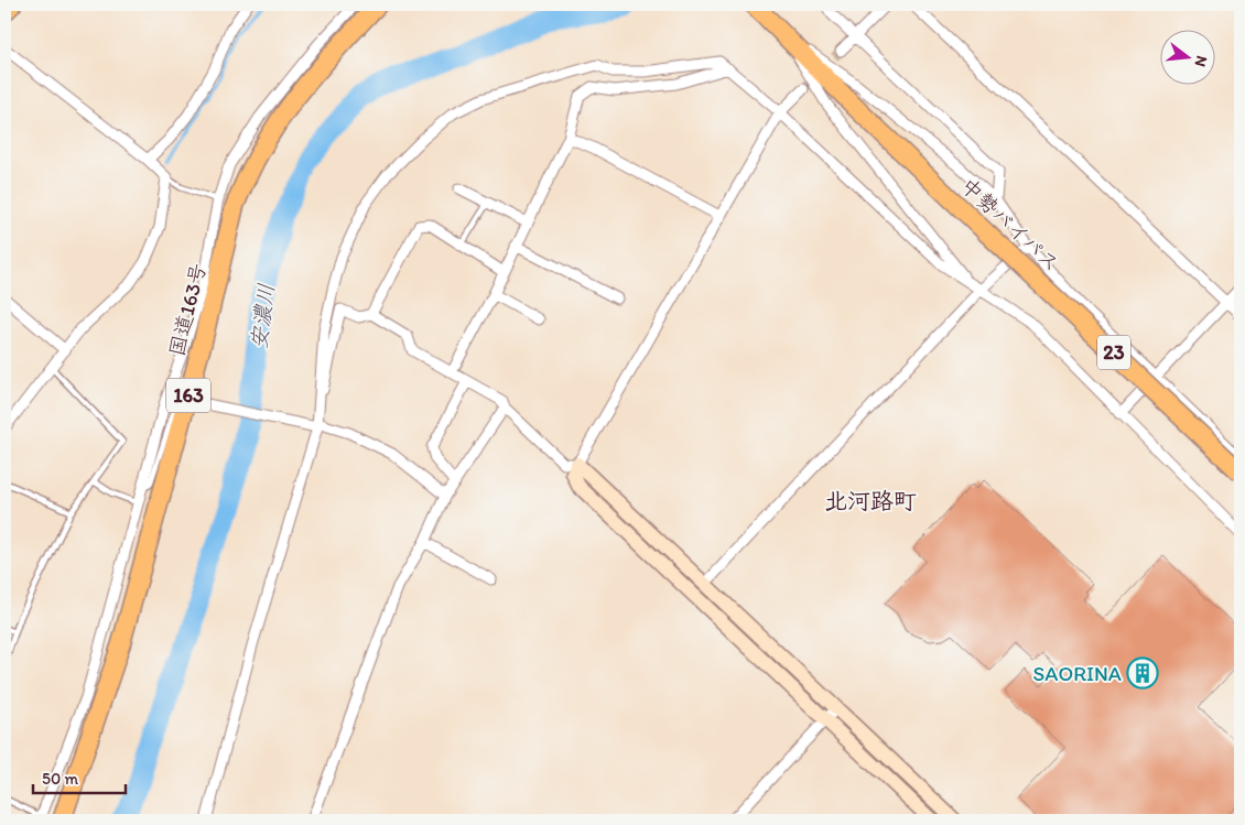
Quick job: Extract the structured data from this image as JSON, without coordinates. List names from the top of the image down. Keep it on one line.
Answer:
{"streets":{"highway":["中勢バイパス","国道163号","23","163"]},"districts":["北河路町"],"water":["安濃川"],"places":{"building":["SAORINA"]},"scale_bar":"50 m","north":"right"}
